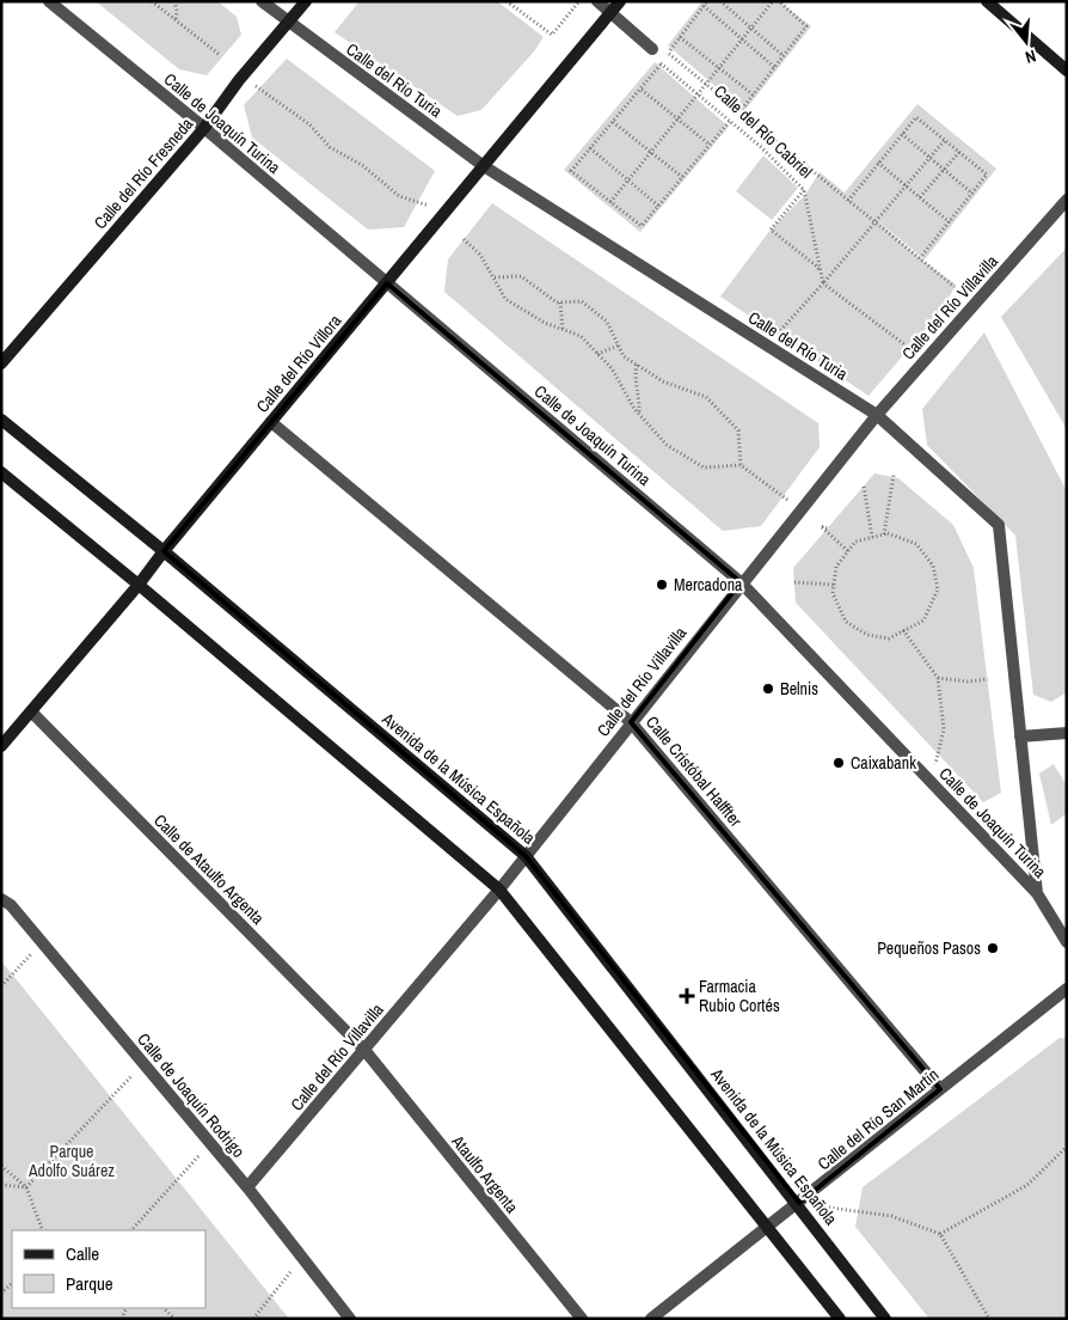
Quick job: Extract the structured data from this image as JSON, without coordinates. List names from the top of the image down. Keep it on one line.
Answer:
{"streets":{"street":["Calle del Río Turia","Calle de Joaquín Turina","Calle del Río Fresneda","Calle del Río Villavilla","Calle del Río Villora","Calle Cristóbal Halffter","Avenida de la Música Española","Calle de Ataulfo Argenta","Calle de Joaquín Rodrigo","Calle del Río San Martín","Ataulfo Argenta"],"path":["Calle del Río Cabriel"]},"crossings":[["Calle del Río Turia","Calle de Joaquín Turina"],["Calle del Río Turia","Calle del Río Fresneda"],["Calle del Río Turia","Calle del Río Villavilla"],["Calle del Río Turia","Calle del Río Villora"],["Calle de Joaquín Turina","Calle del Río Fresneda"],["Calle de Joaquín Turina","Calle del Río Villavilla"],["Calle de Joaquín Turina","Calle del Río Villora"],["Calle del Río Villavilla","Calle Cristóbal Halffter"],["Calle del Río Villavilla","Avenida de la Música Española"],["Calle del Río Villavilla","Calle de Ataulfo Argenta"],["Calle del Río Villavilla","Calle de Joaquín Rodrigo"],["Calle del Río Villavilla","Ataulfo Argenta"],["Calle del Río Villora","Calle Cristóbal Halffter"],["Calle del Río Villora","Avenida de la Música Española"],["Calle del Río Villora","Calle de Ataulfo Argenta"],["Calle Cristóbal Halffter","Calle del Río San Martín"],["Avenida de la Música Española","Calle del Río San Martín"],["Calle de Ataulfo Argenta","Ataulfo Argenta"]],"parks":["Parque Adolfo Suárez"],"places":{"other":["Mercadona","Belnis","Caixabank","Pequeños Pasos"],"health":["Farmacia Rubio Cortés"]},"legend":["Calle","Parque"],"north":"bottom"}
